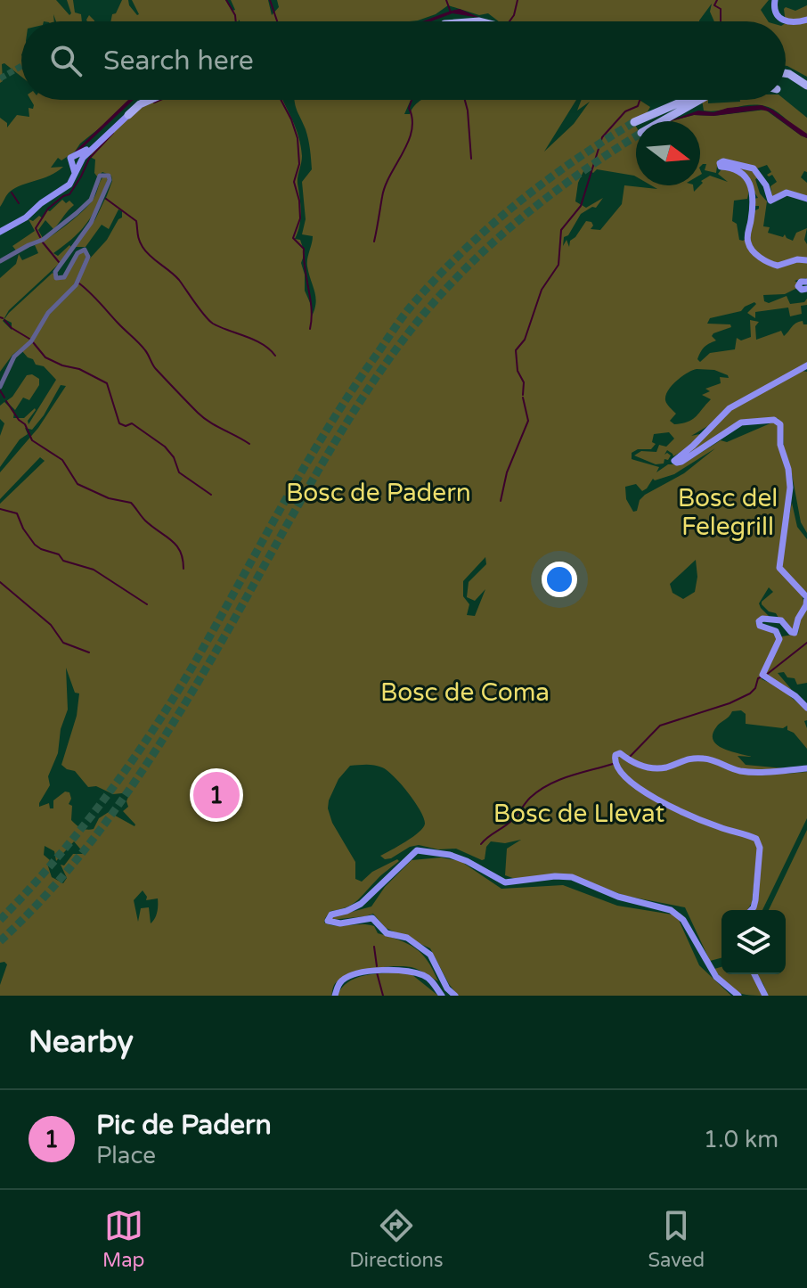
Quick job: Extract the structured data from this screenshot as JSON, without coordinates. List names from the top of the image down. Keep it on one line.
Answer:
{"parks":["Bosc de Padern","Bosc del Felegrill","Bosc de Coma","Bosc de Llevat"],"north":"right","page":{"search":"Search here","pins":"1","heading":"Nearby","list":[{"mark":"1","name":"Pic de Padern","note":"Place","value":"1.0 km"}],"nav":["Map","Directions","Saved"]}}
